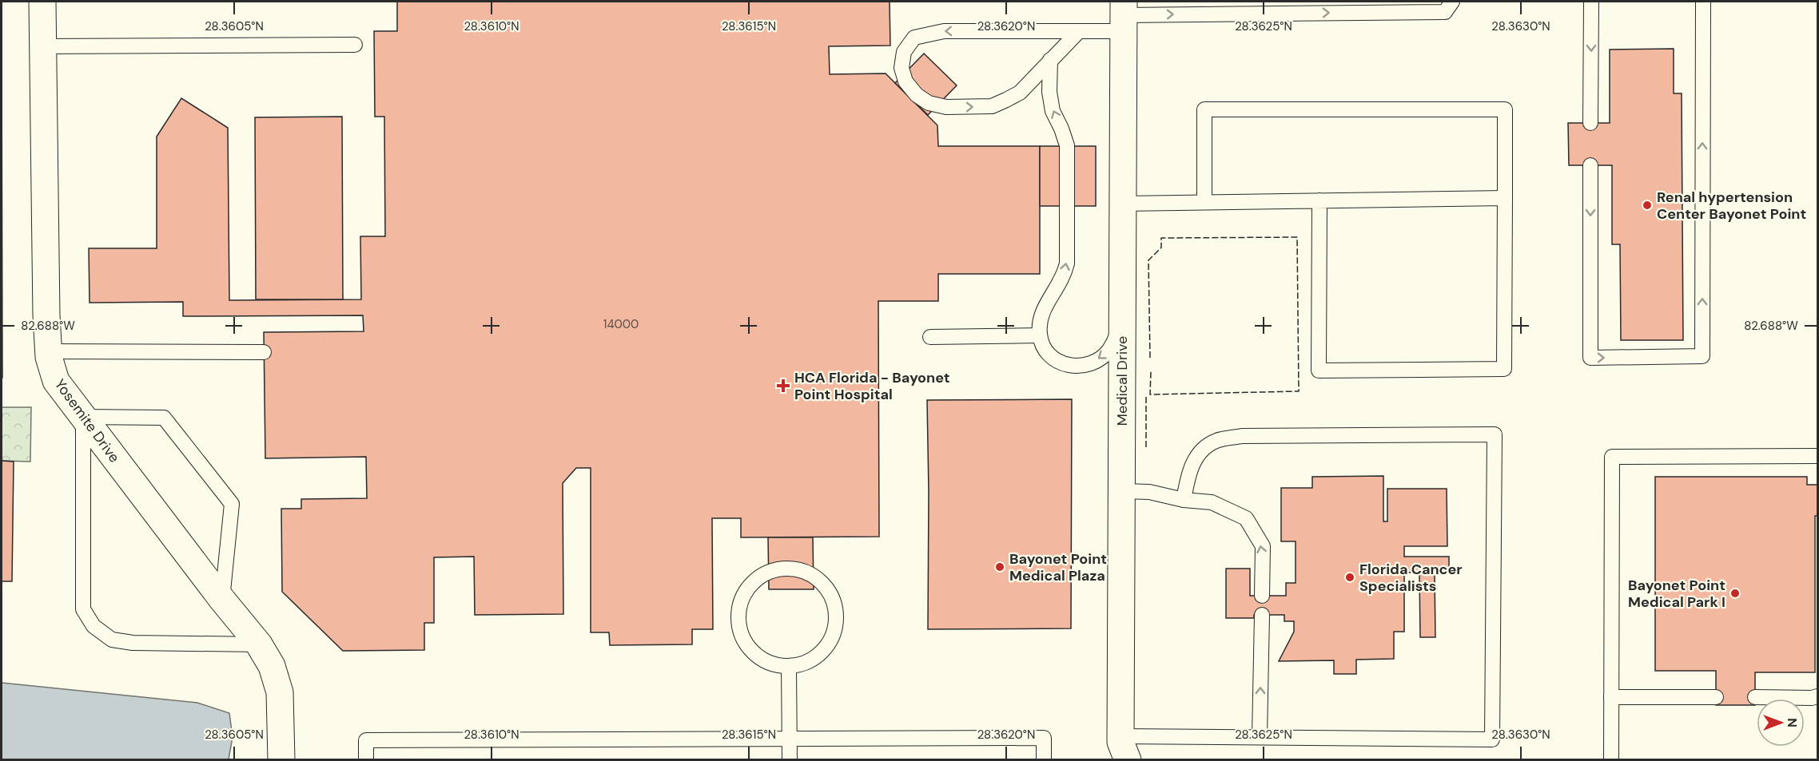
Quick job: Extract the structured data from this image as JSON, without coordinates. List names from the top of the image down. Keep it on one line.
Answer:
{"streets":{"street":["Medical Drive","Yosemite Drive"]},"places":{"other":["Renal hypertension Center Bayonet Point","Bayonet Point Medical Plaza","Florida Cancer Specialists","Bayonet Point Medical Park I"],"health":["HCA Florida - Bayonet Point Hospital"]},"house_numbers":["14000"],"north":"right","coordinates":["28.3605°N","28.3610°N","28.3615°N","28.3620°N","28.3625°N","28.3630°N","82.688°W"]}
